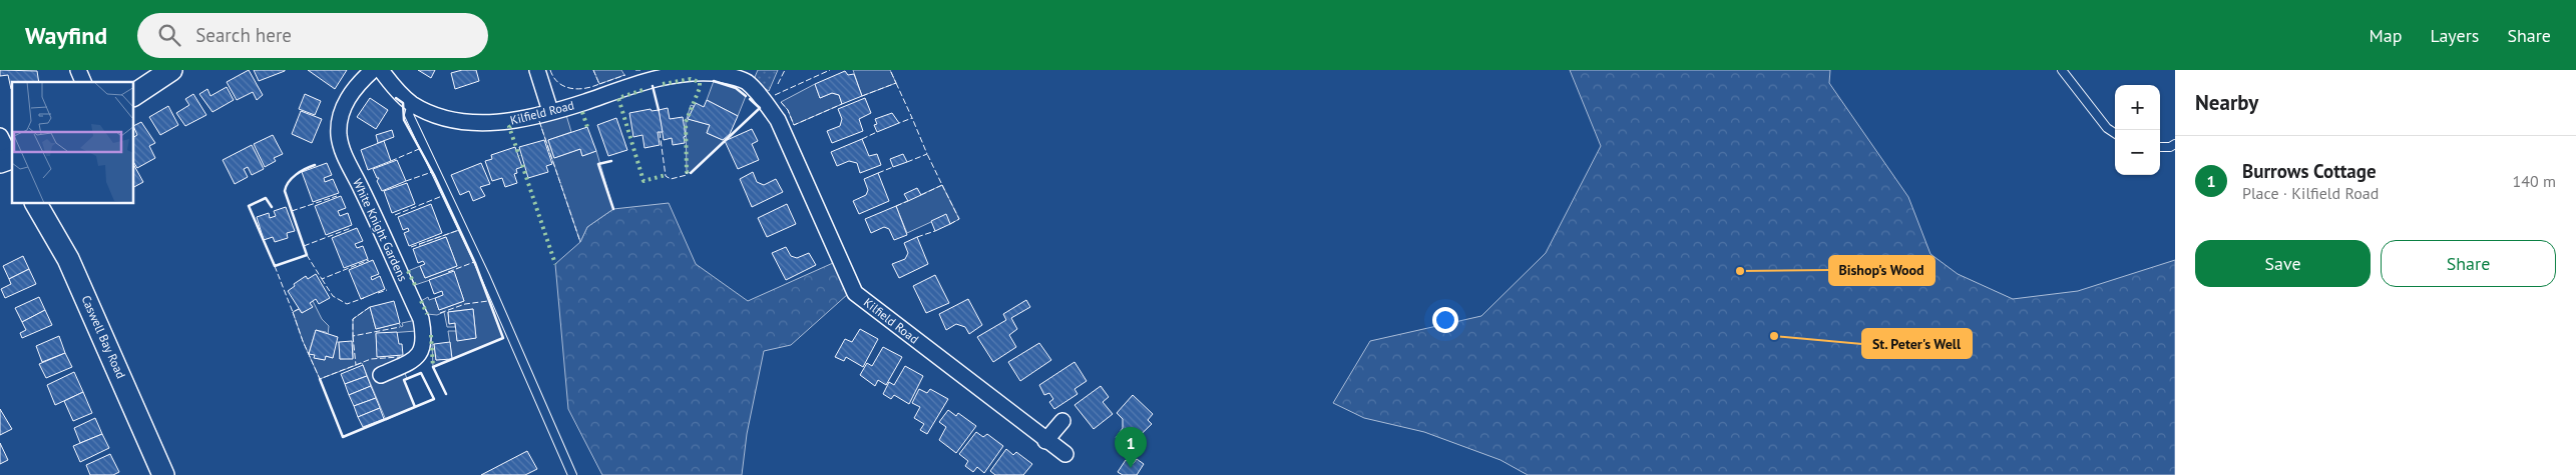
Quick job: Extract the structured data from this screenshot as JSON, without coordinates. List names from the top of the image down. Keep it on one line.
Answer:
{"streets":{"street":["Kilfield Road","White Knight Gardens","Caswell Bay Road"]},"places":["Bishop's Wood","St. Peter's Well"],"page":{"header":"Wayfind","search":"Search here","nav":["Map","Layers","Share"],"heading":"Nearby","map_buttons":["+","−"],"list":[{"mark":"1","name":"Burrows Cottage","note":"Place · Kilfield Road","value":"140 m"}],"buttons":["Save","Share"],"pins":"1"}}
